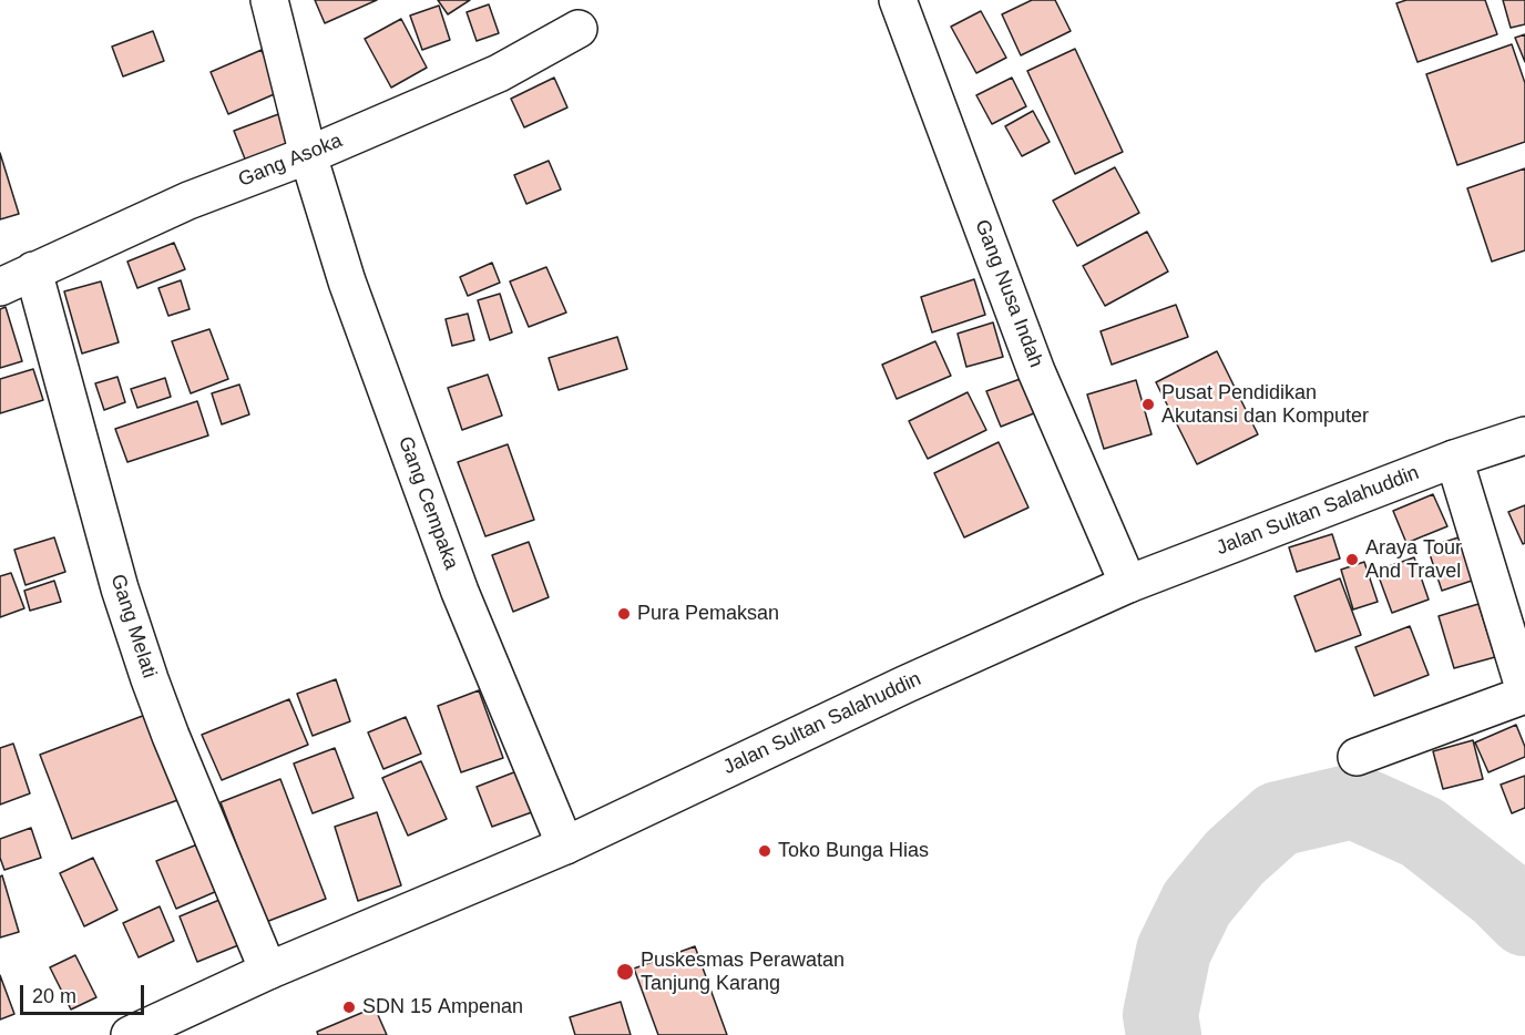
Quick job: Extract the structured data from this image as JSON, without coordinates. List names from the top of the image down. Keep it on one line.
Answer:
{"streets":{"street":["Gang Asoka","Gang Nusa Indah","Gang Cempaka","Jalan Sultan Salahuddin","Gang Melati"]},"crossings":[["Gang Asoka","Gang Cempaka"],["Gang Asoka","Gang Melati"],["Gang Nusa Indah","Jalan Sultan Salahuddin"],["Gang Cempaka","Jalan Sultan Salahuddin"],["Jalan Sultan Salahuddin","Gang Melati"]],"places":["Pusat Pendidikan Akutansi dan Komputer","Araya Tour And Travel","Pura Pemaksan","Toko Bunga Hias","Puskesmas Perawatan Tanjung Karang","SDN 15 Ampenan"],"scale_bar":"20 m"}
